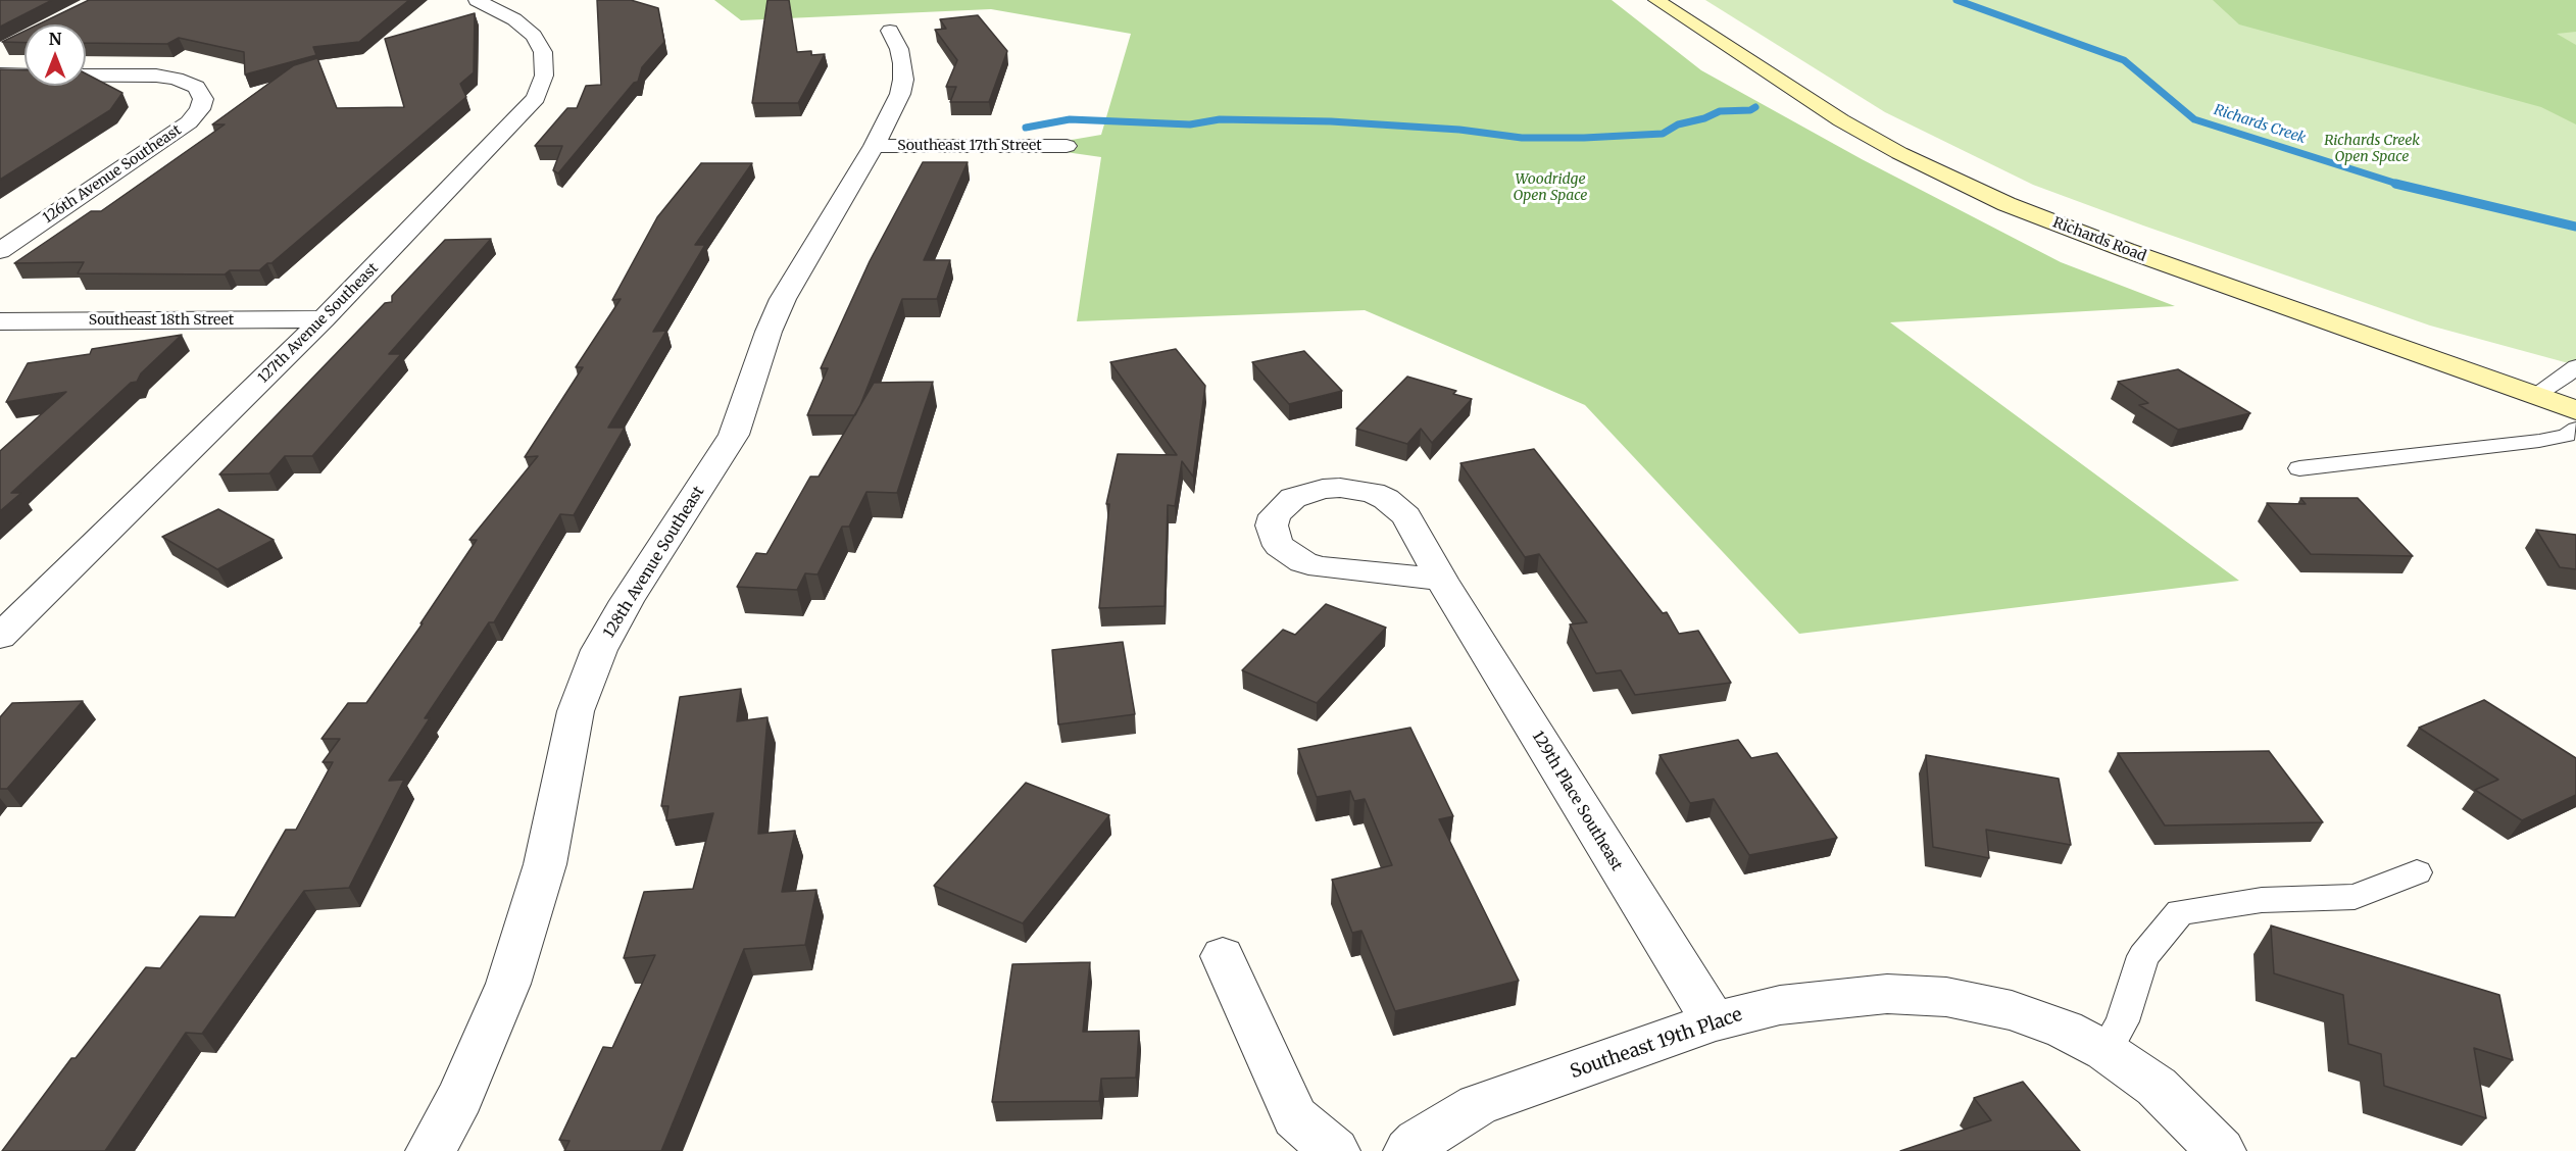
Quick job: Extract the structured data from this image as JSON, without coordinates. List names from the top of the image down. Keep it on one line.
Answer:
{"streets":{"main road":["Richards Road"],"street":["Southeast 17th Street","126th Avenue Southeast","Southeast 18th Street","127th Avenue Southeast","128th Avenue Southeast","129th Place Southeast","Southeast 19th Place"]},"crossings":[["Southeast 17th Street","128th Avenue Southeast"],["Southeast 18th Street","127th Avenue Southeast"],["129th Place Southeast","Southeast 19th Place"]],"water":["Richards Creek"],"parks":["Richards Creek Open Space","Woodridge Open Space"],"north":"top"}
